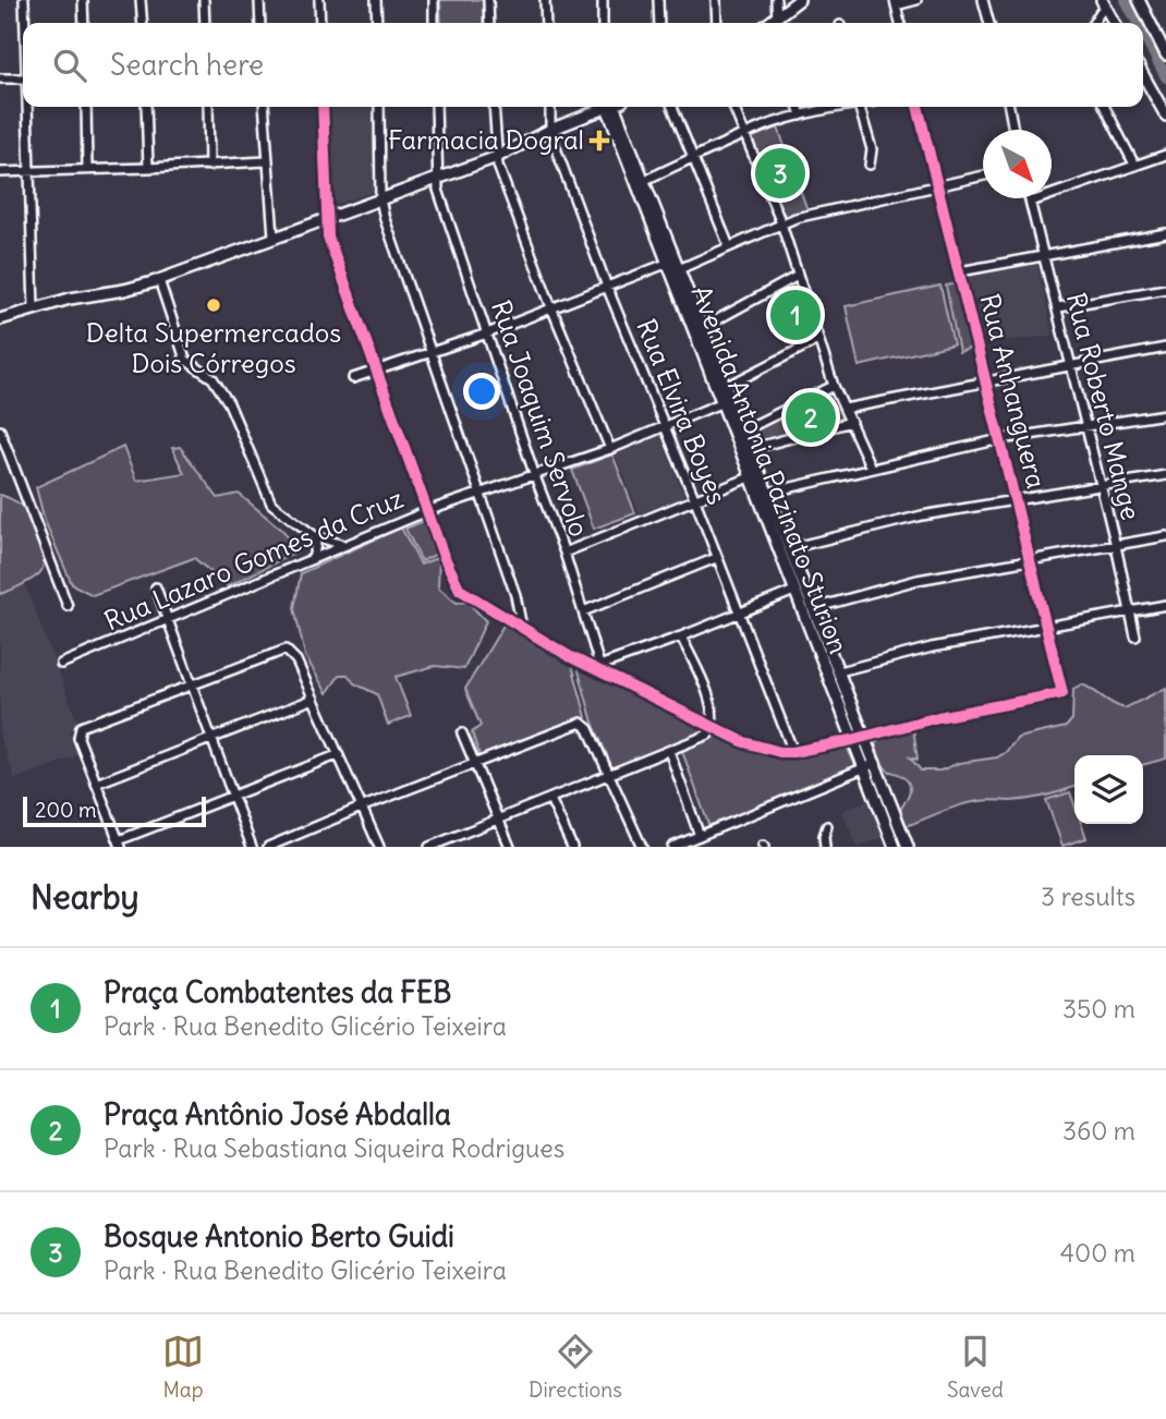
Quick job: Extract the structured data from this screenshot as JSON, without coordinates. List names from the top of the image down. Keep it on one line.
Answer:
{"streets":{"main road":["Avenida Antonia Pazinato Sturion"],"street":["Rua Anhanguera","Rua Roberto Mange","Rua Elvira Boyes","Rua Joaquim Servolo","Rua Lazaro Gomes da Cruz"]},"crossings":[["Rua Anhanguera","Avenida Antonia Pazinato Sturion"],["Rua Elvira Boyes","Rua Lazaro Gomes da Cruz"],["Rua Joaquim Servolo","Rua Lazaro Gomes da Cruz"],["Avenida Antonia Pazinato Sturion","Rua Lazaro Gomes da Cruz"]],"places":{"health":["Farmacia Dogral"],"other":["Delta Supermercados Dois Córregos"]},"scale_bar":"200 m","north":"bottom right","page":{"search":"Search here","pins":["3","1","2"],"scale":"200 m","heading":["Nearby","3 results"],"list":[{"mark":"1","name":"Praça Combatentes da FEB","note":"Park · Rua Benedito Glicério Teixeira","value":"350 m"},{"mark":"2","name":"Praça Antônio José Abdalla","note":"Park · Rua Sebastiana Siqueira Rodrigues","value":"360 m"},{"mark":"3","name":"Bosque Antonio Berto Guidi","note":"Park · Rua Benedito Glicério Teixeira","value":"400 m"}],"nav":["Map","Directions","Saved"]}}
